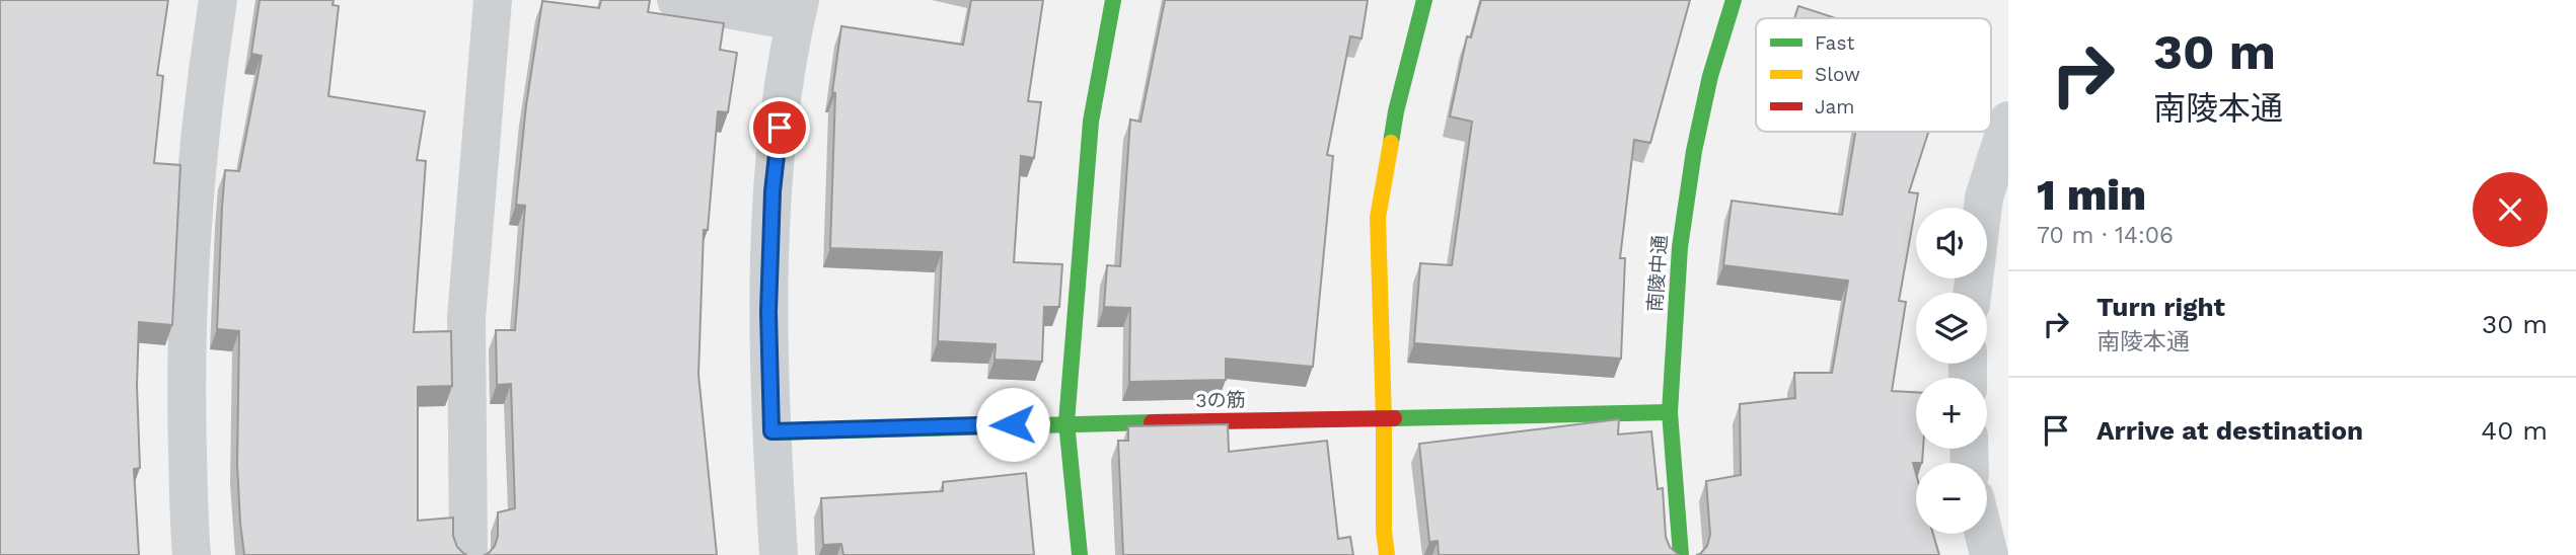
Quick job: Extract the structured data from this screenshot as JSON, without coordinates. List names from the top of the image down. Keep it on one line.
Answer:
{"streets":{"street":["南陵中通","3の筋"]},"crossings":[["南陵中通","3の筋"]],"legend":["Fast","Slow","Jam"],"page":{"turn":["30 m","南陵本通"],"heading":["1 min","70 m · 14:06"],"map_buttons":["+","−"],"list":[{"name":"Turn right","note":"南陵本通","value":"30 m"},{"name":"Arrive at destination","value":"40 m"}]}}
